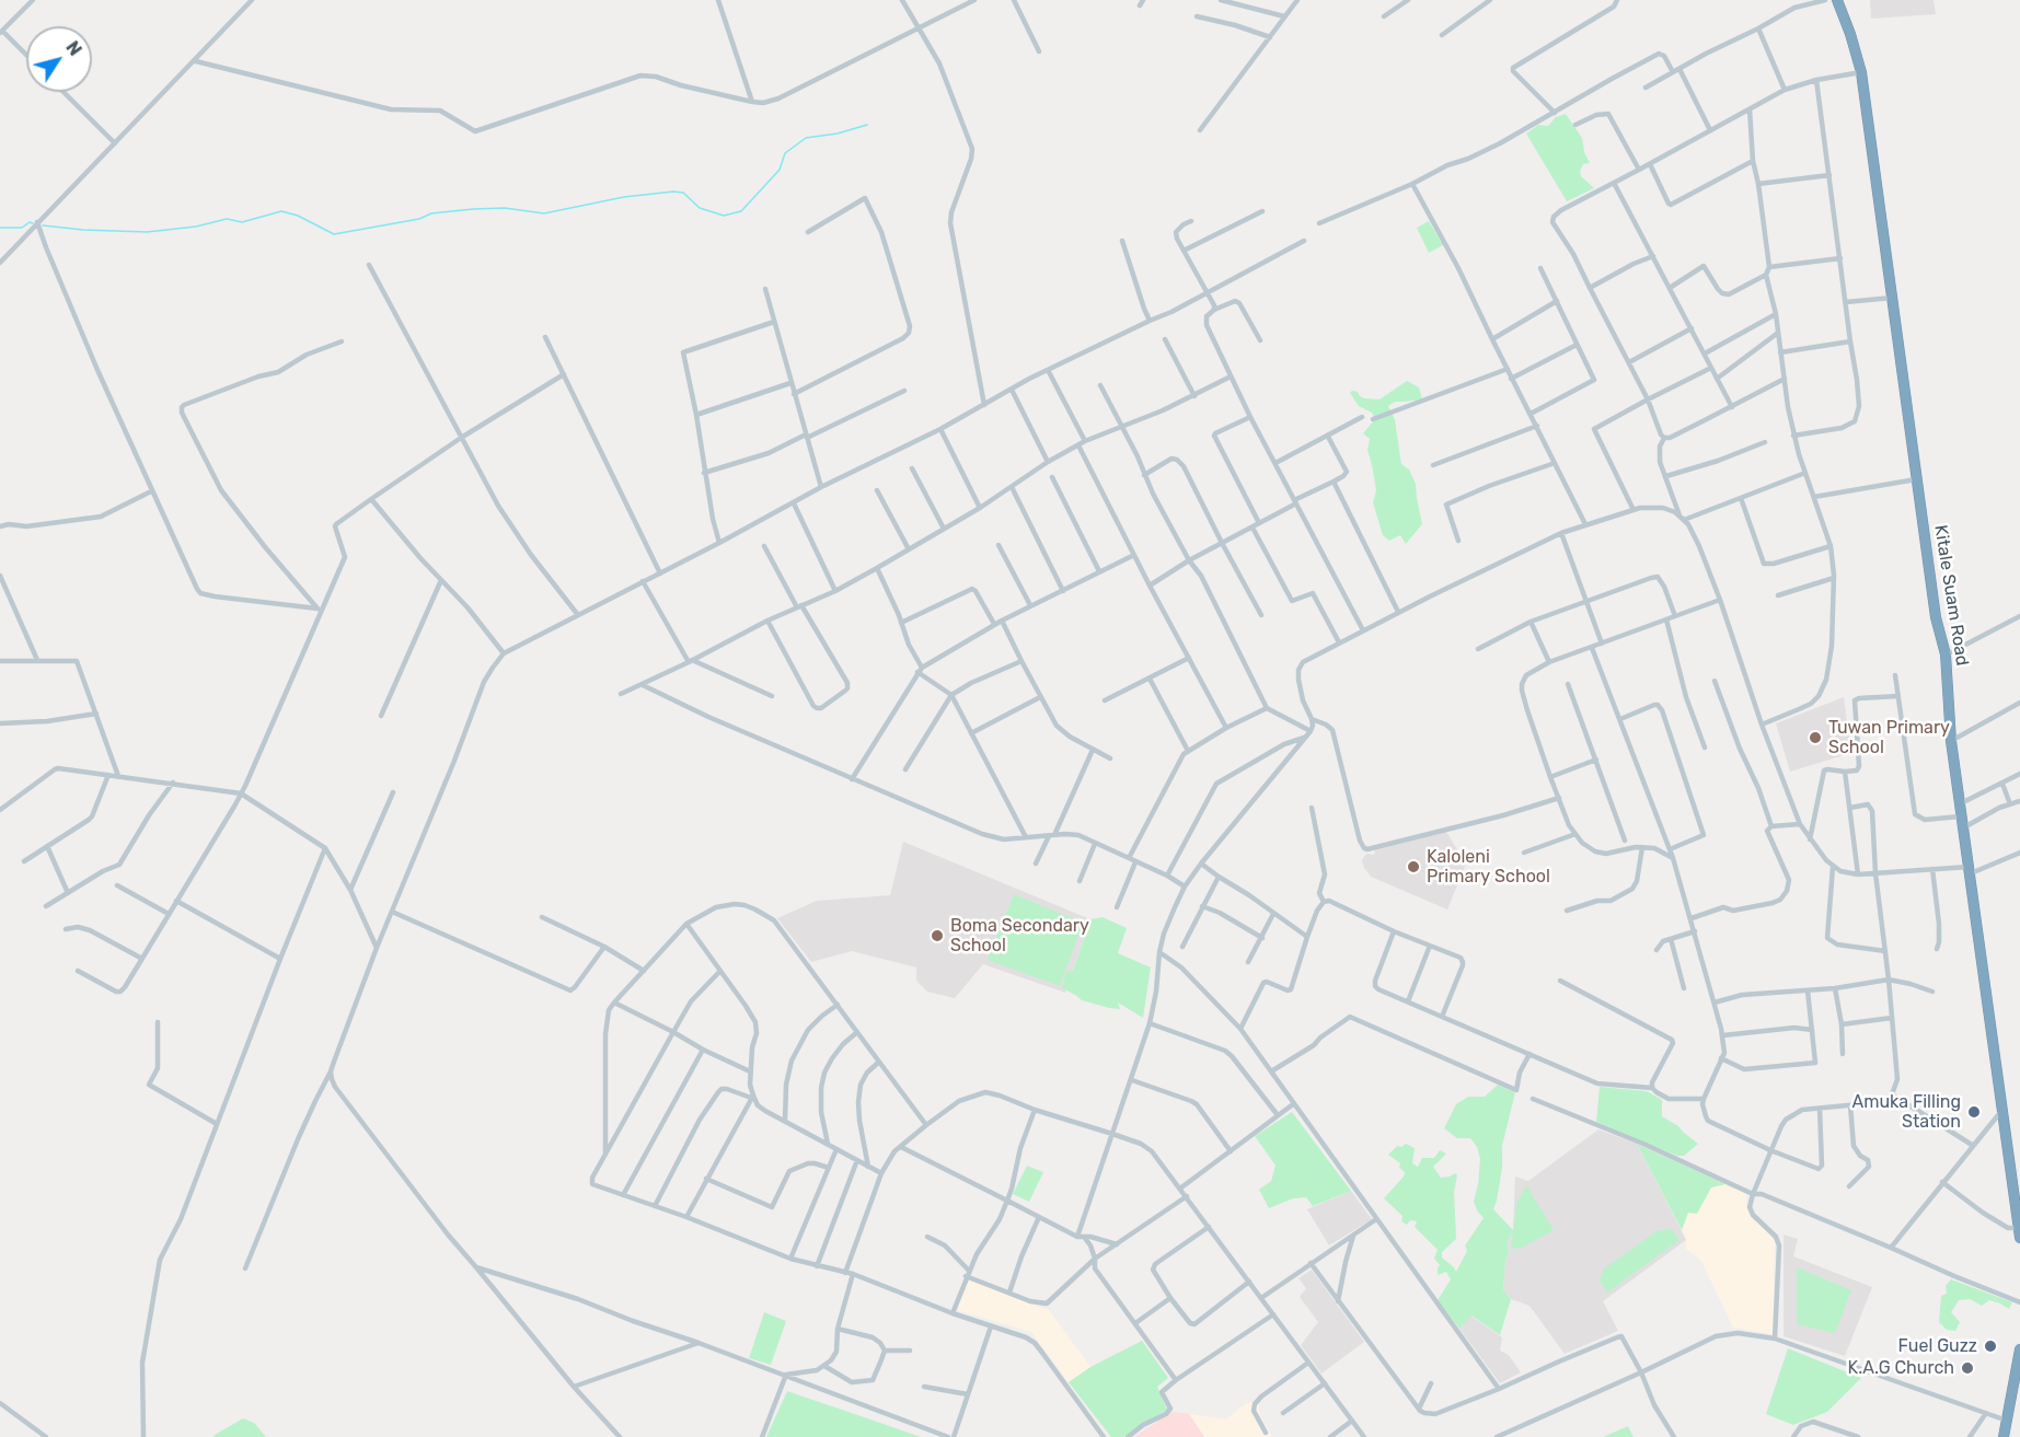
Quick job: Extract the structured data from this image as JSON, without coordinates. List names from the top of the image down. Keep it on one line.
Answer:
{"streets":{"highway":["Kitale Suam Road"]},"places":["Tuwan Primary School","Kaloleni Primary School","Boma Secondary School","Amuka Filling Station","Fuel Guzz","K.A.G Church"],"north":"top right"}
